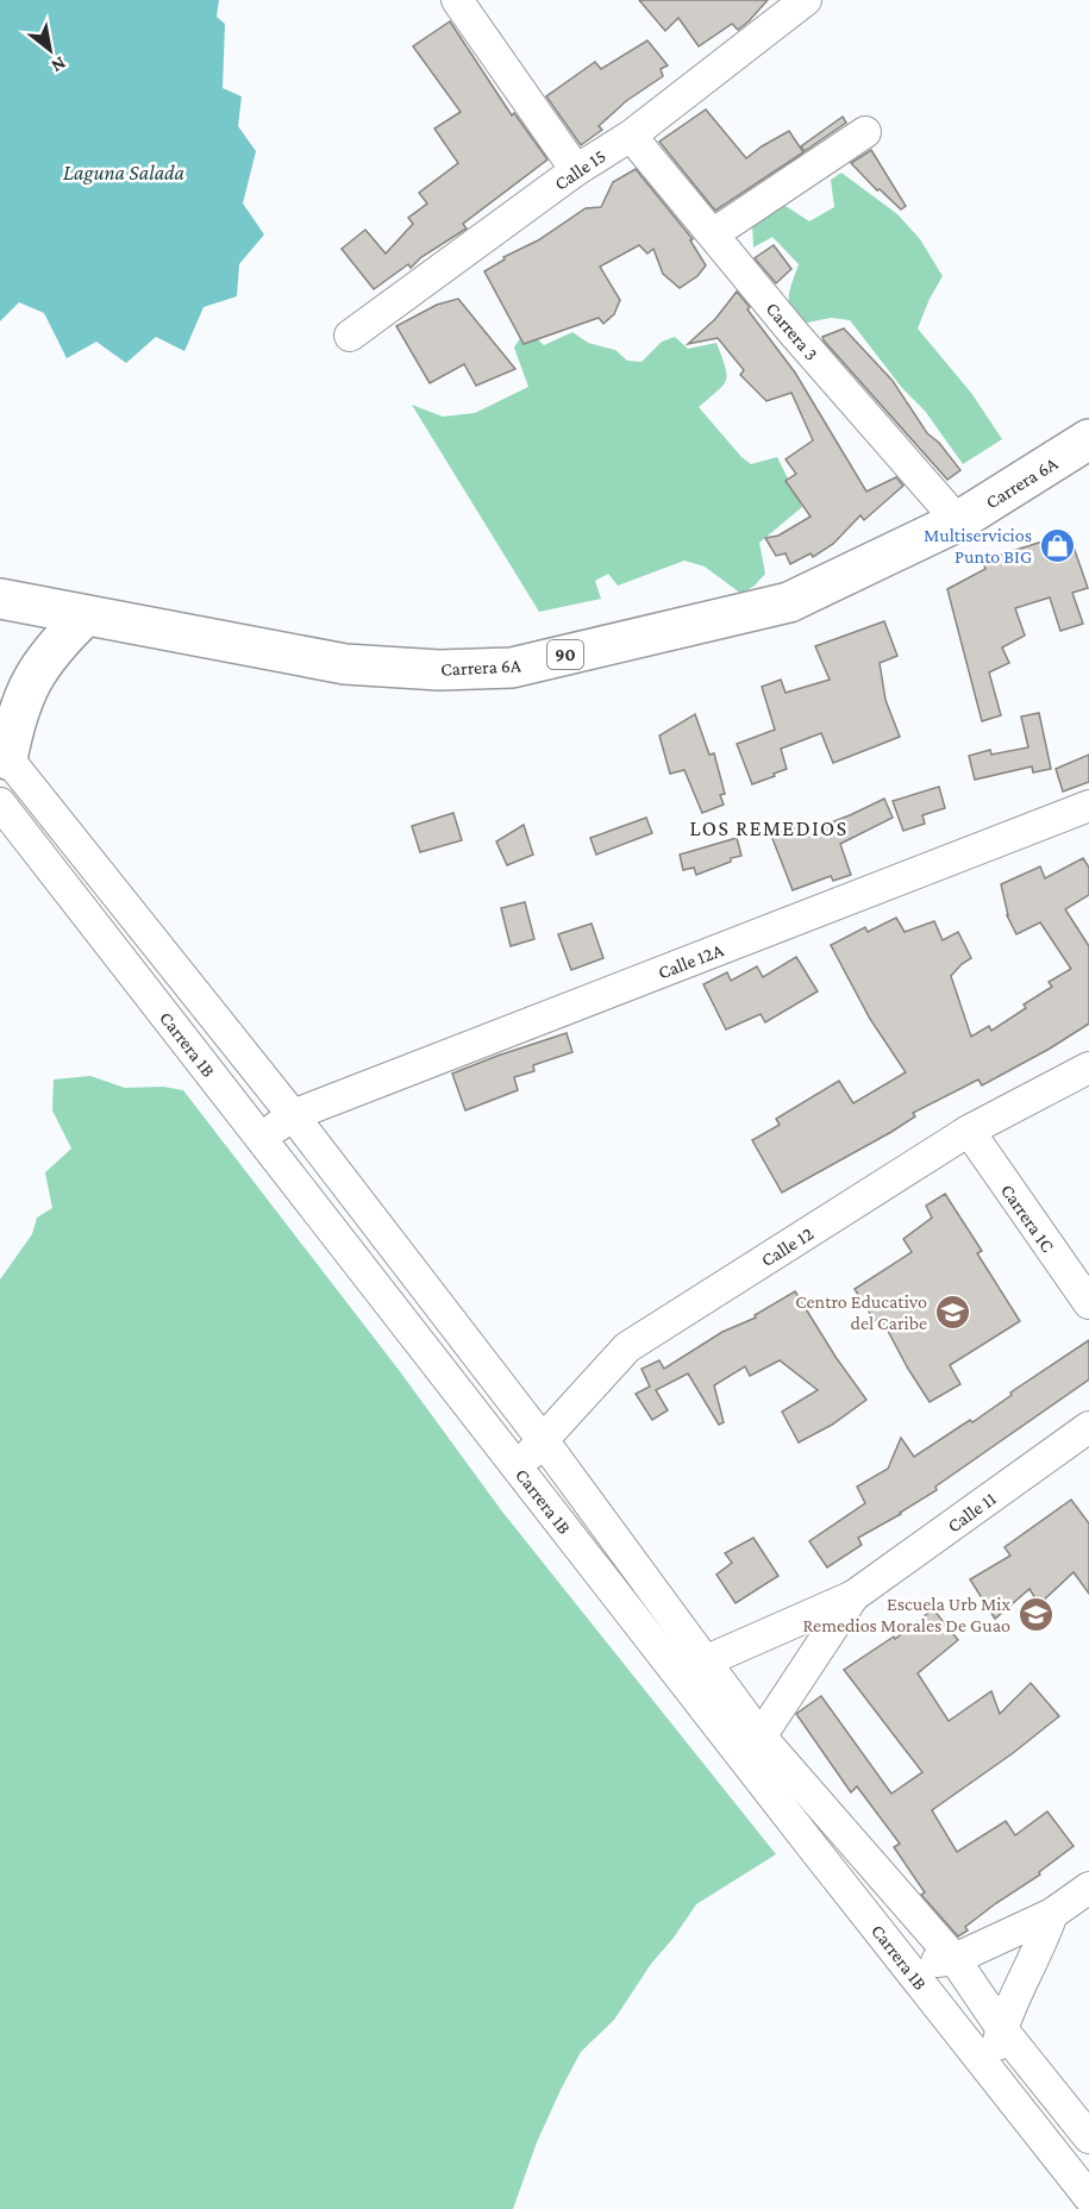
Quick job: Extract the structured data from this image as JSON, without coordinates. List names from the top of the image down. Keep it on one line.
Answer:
{"streets":{"highway":["Carrera 6A","90"],"street":["Calle 15","Carrera 3","Calle 12A","Carrera 1B","Carrera 1C","Calle 12","Calle 11"]},"crossings":[["Calle 15","Carrera 3"],["Carrera 3","Carrera 6A"],["Calle 12A","Carrera 1B"],["Carrera 1B","Calle 12"],["Carrera 1C","Calle 12"]],"districts":["LOS REMEDIOS"],"water":["Laguna Salada"],"places":{"shop":["Multiservicios Punto BIG"],"school or university":["Centro Educativo del Caribe","Escuela Urb Mix Remedios Morales De Guao"]},"north":"bottom right"}
